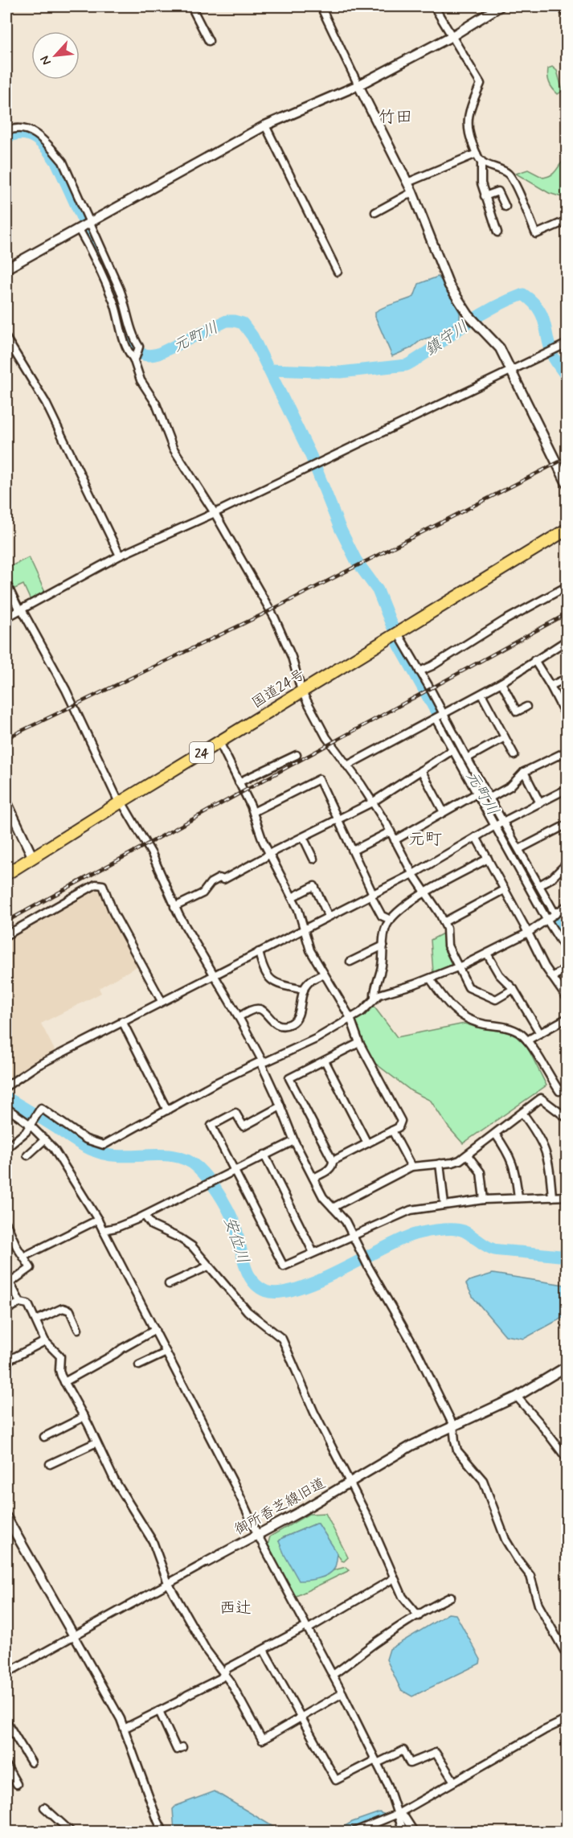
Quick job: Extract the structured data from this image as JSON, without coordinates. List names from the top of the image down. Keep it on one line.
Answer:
{"streets":{"highway":["国道24号","24"],"street":["御所香芝線旧道"]},"districts":["竹田","元町","西辻"],"water":["元町川","鎮守川","安位川"],"north":"bottom left"}
